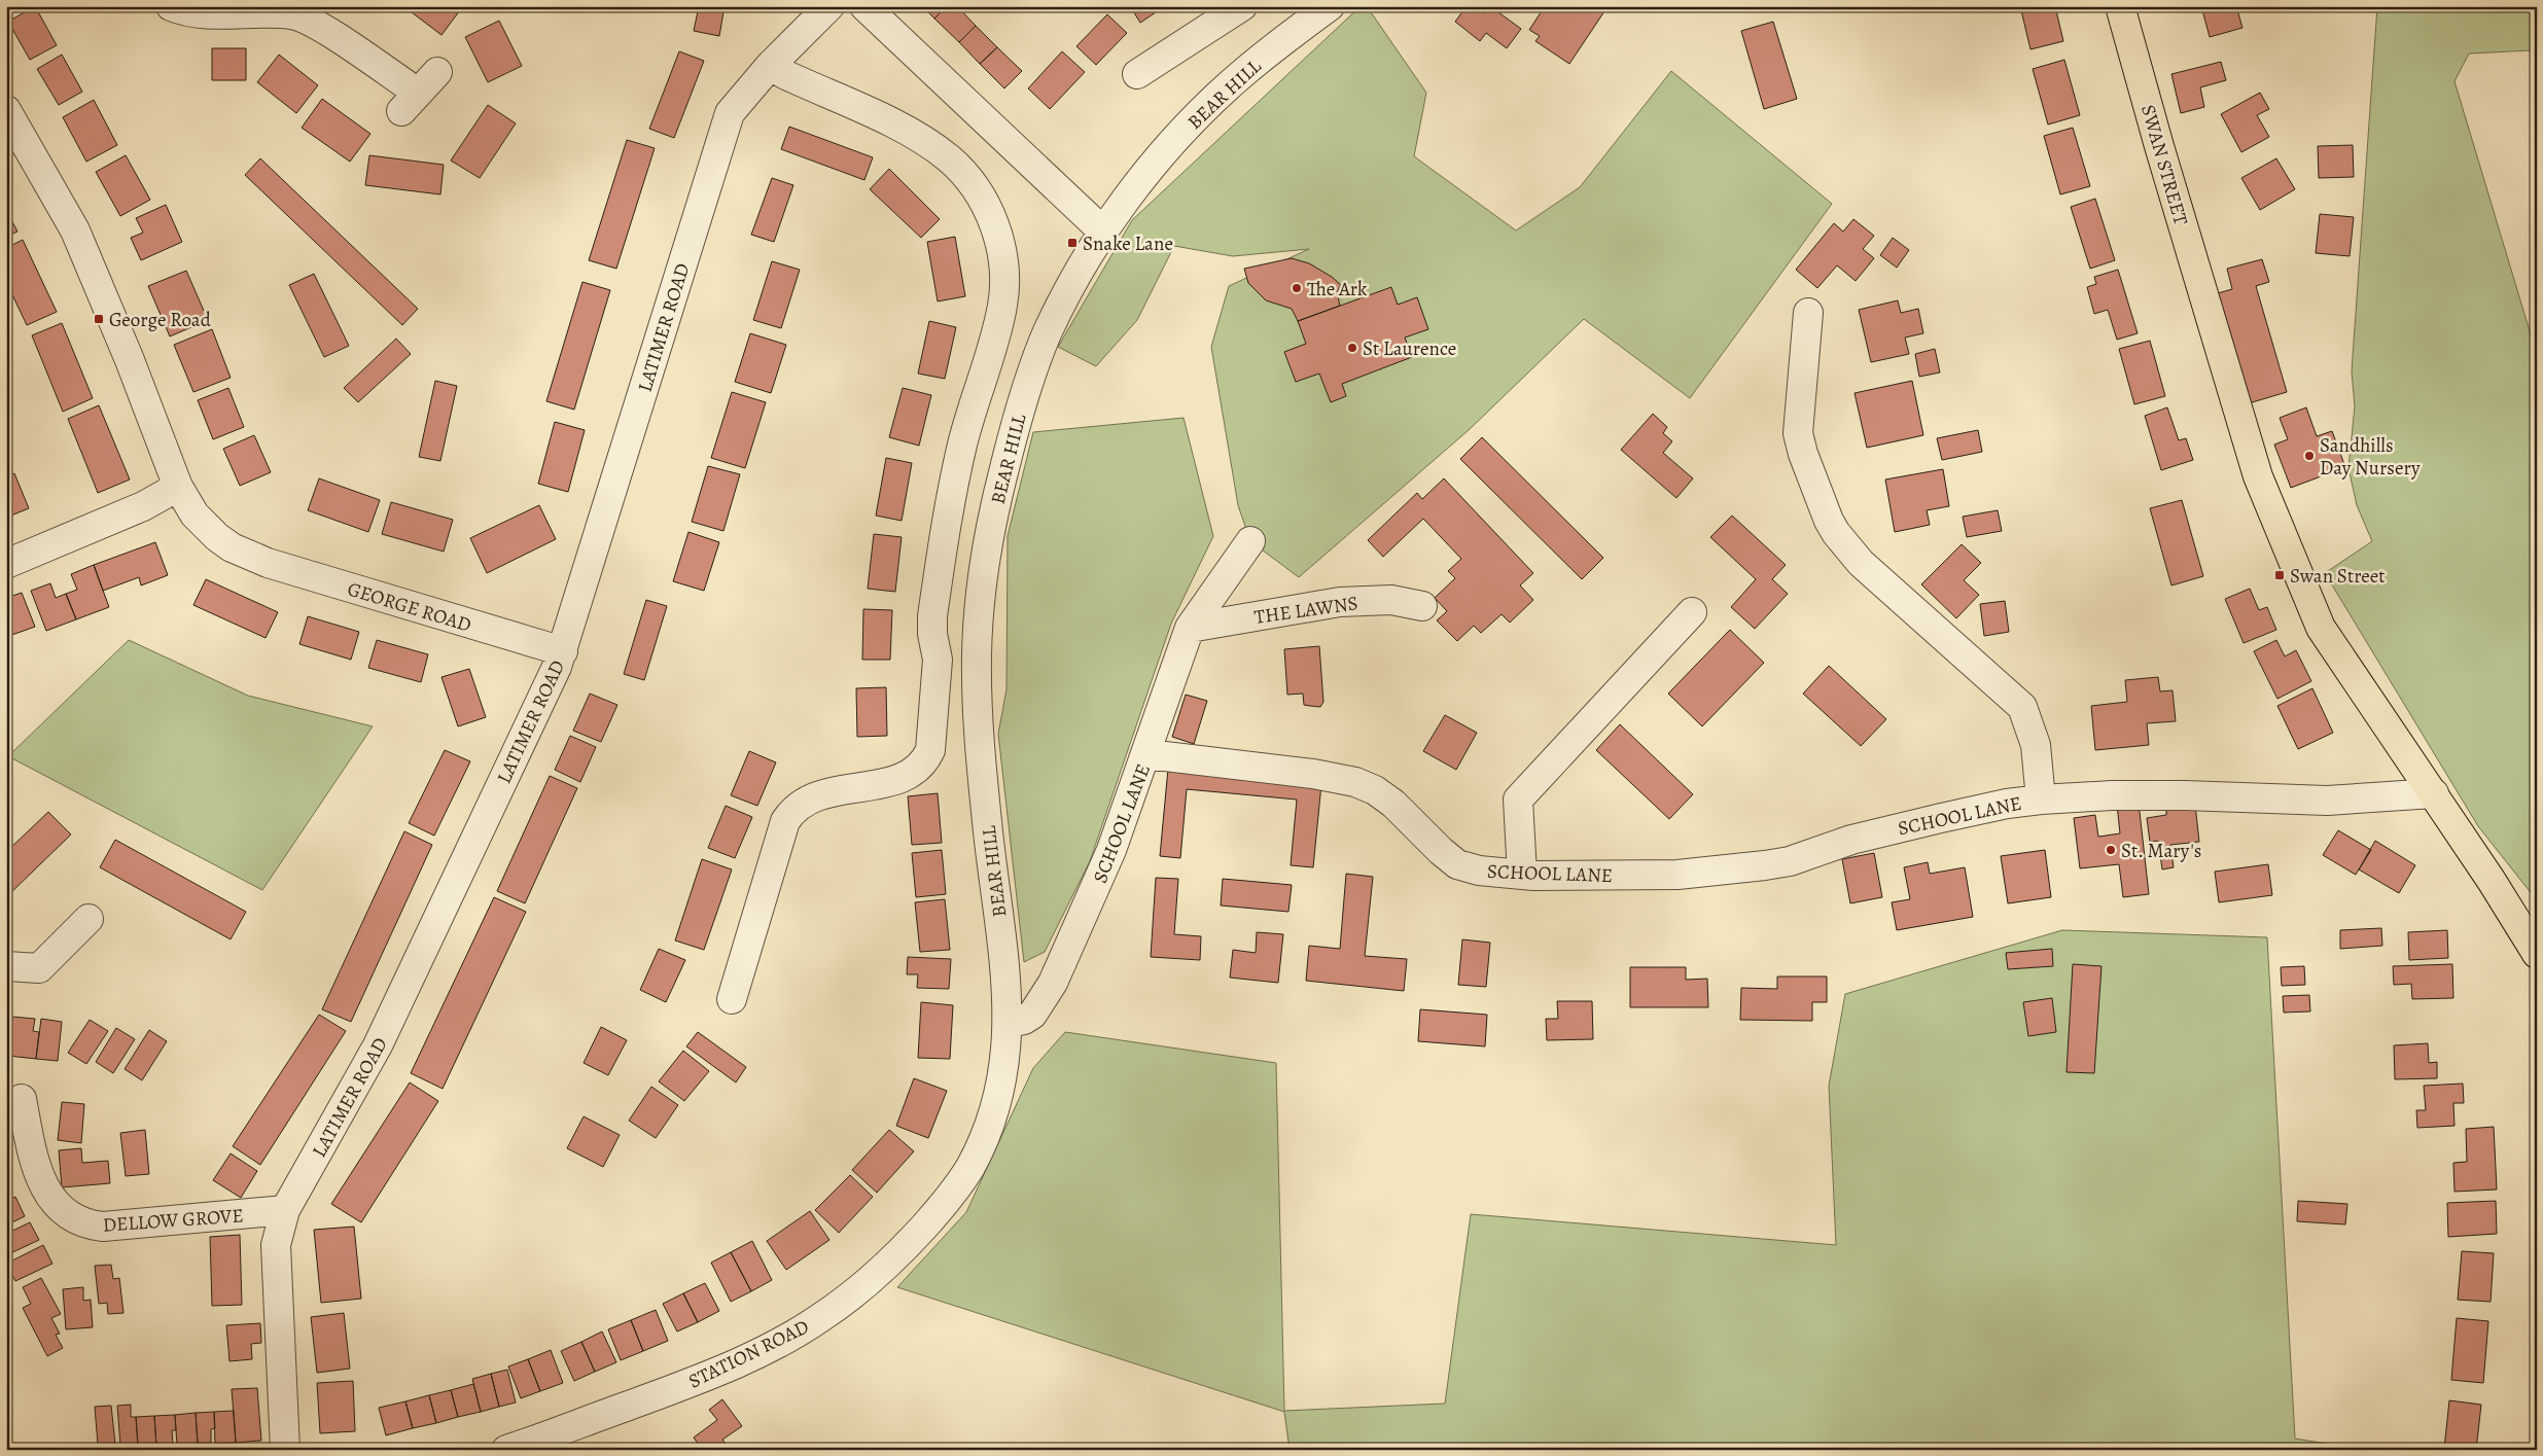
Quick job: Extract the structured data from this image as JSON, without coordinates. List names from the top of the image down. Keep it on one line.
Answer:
{"streets":{"main road":["SWAN STREET"],"street":["BEAR HILL","LATIMER ROAD","GEORGE ROAD","THE LAWNS","SCHOOL LANE","DELLOW GROVE","STATION ROAD"]},"crossings":[["BEAR HILL","SCHOOL LANE"],["BEAR HILL","STATION ROAD"],["SWAN STREET","SCHOOL LANE"],["LATIMER ROAD","GEORGE ROAD"],["LATIMER ROAD","DELLOW GROVE"],["SCHOOL LANE","STATION ROAD"]],"places":{"transit":["Snake Lane","George Road","Swan Street"],"other":["The Ark","St Laurence","Sandhills Day Nursery","St. Mary's"]}}
